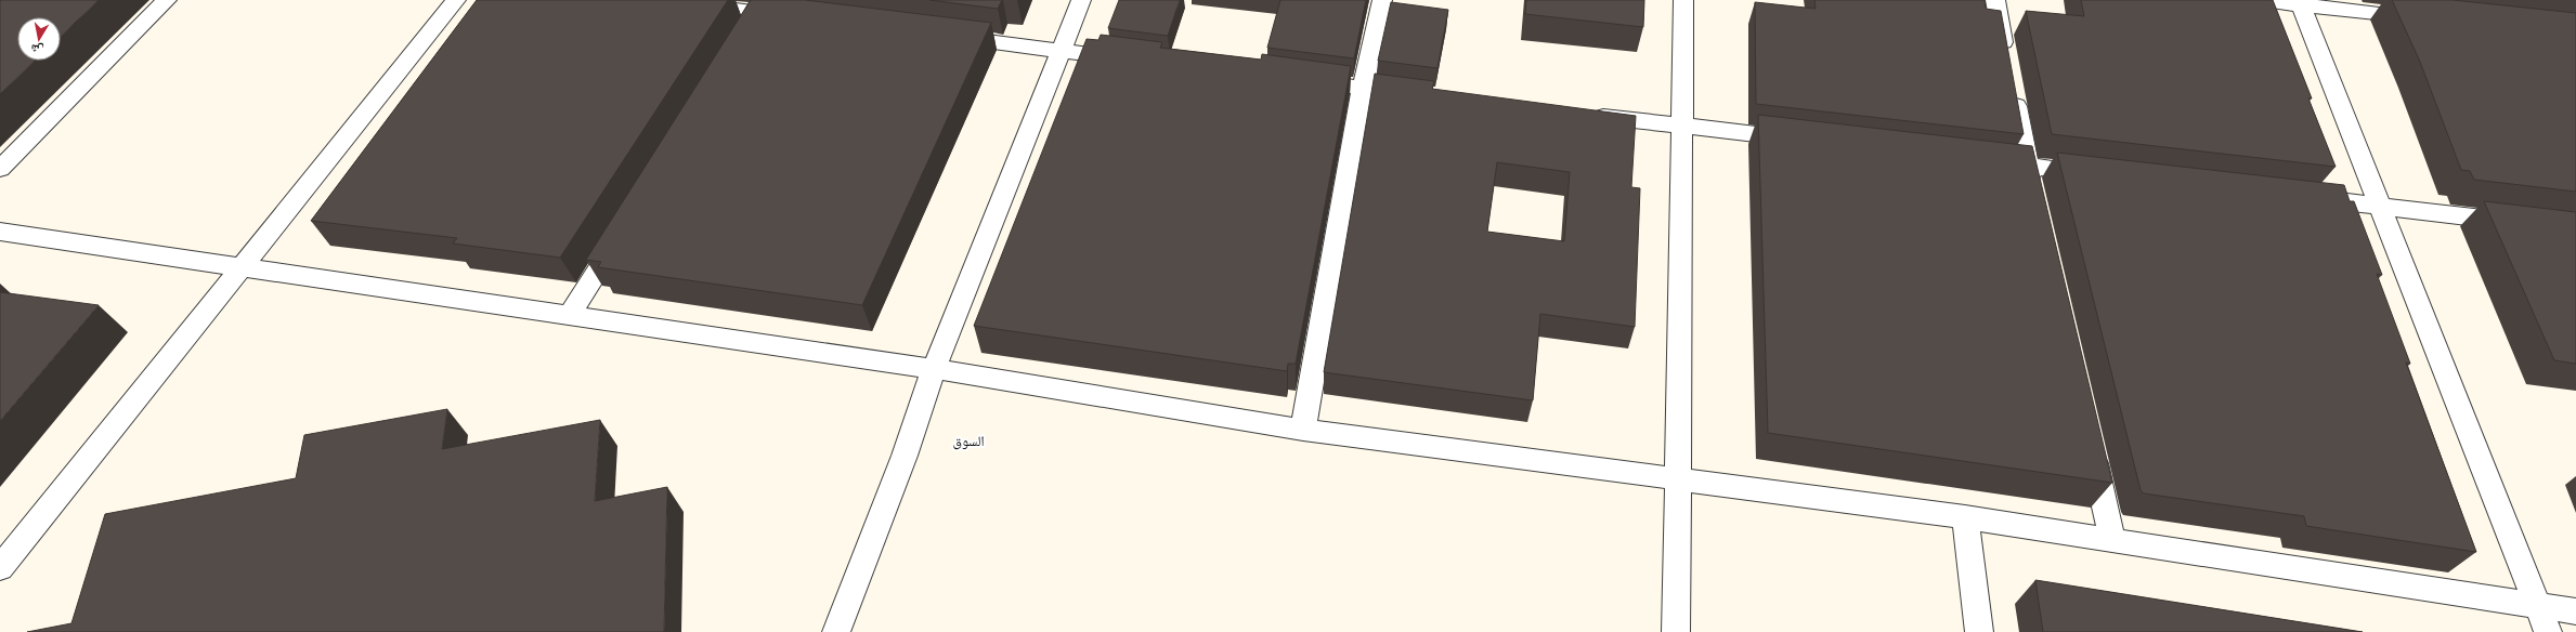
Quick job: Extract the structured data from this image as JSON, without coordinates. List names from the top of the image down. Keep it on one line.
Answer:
{"districts":["السوق"],"north":"bottom"}
